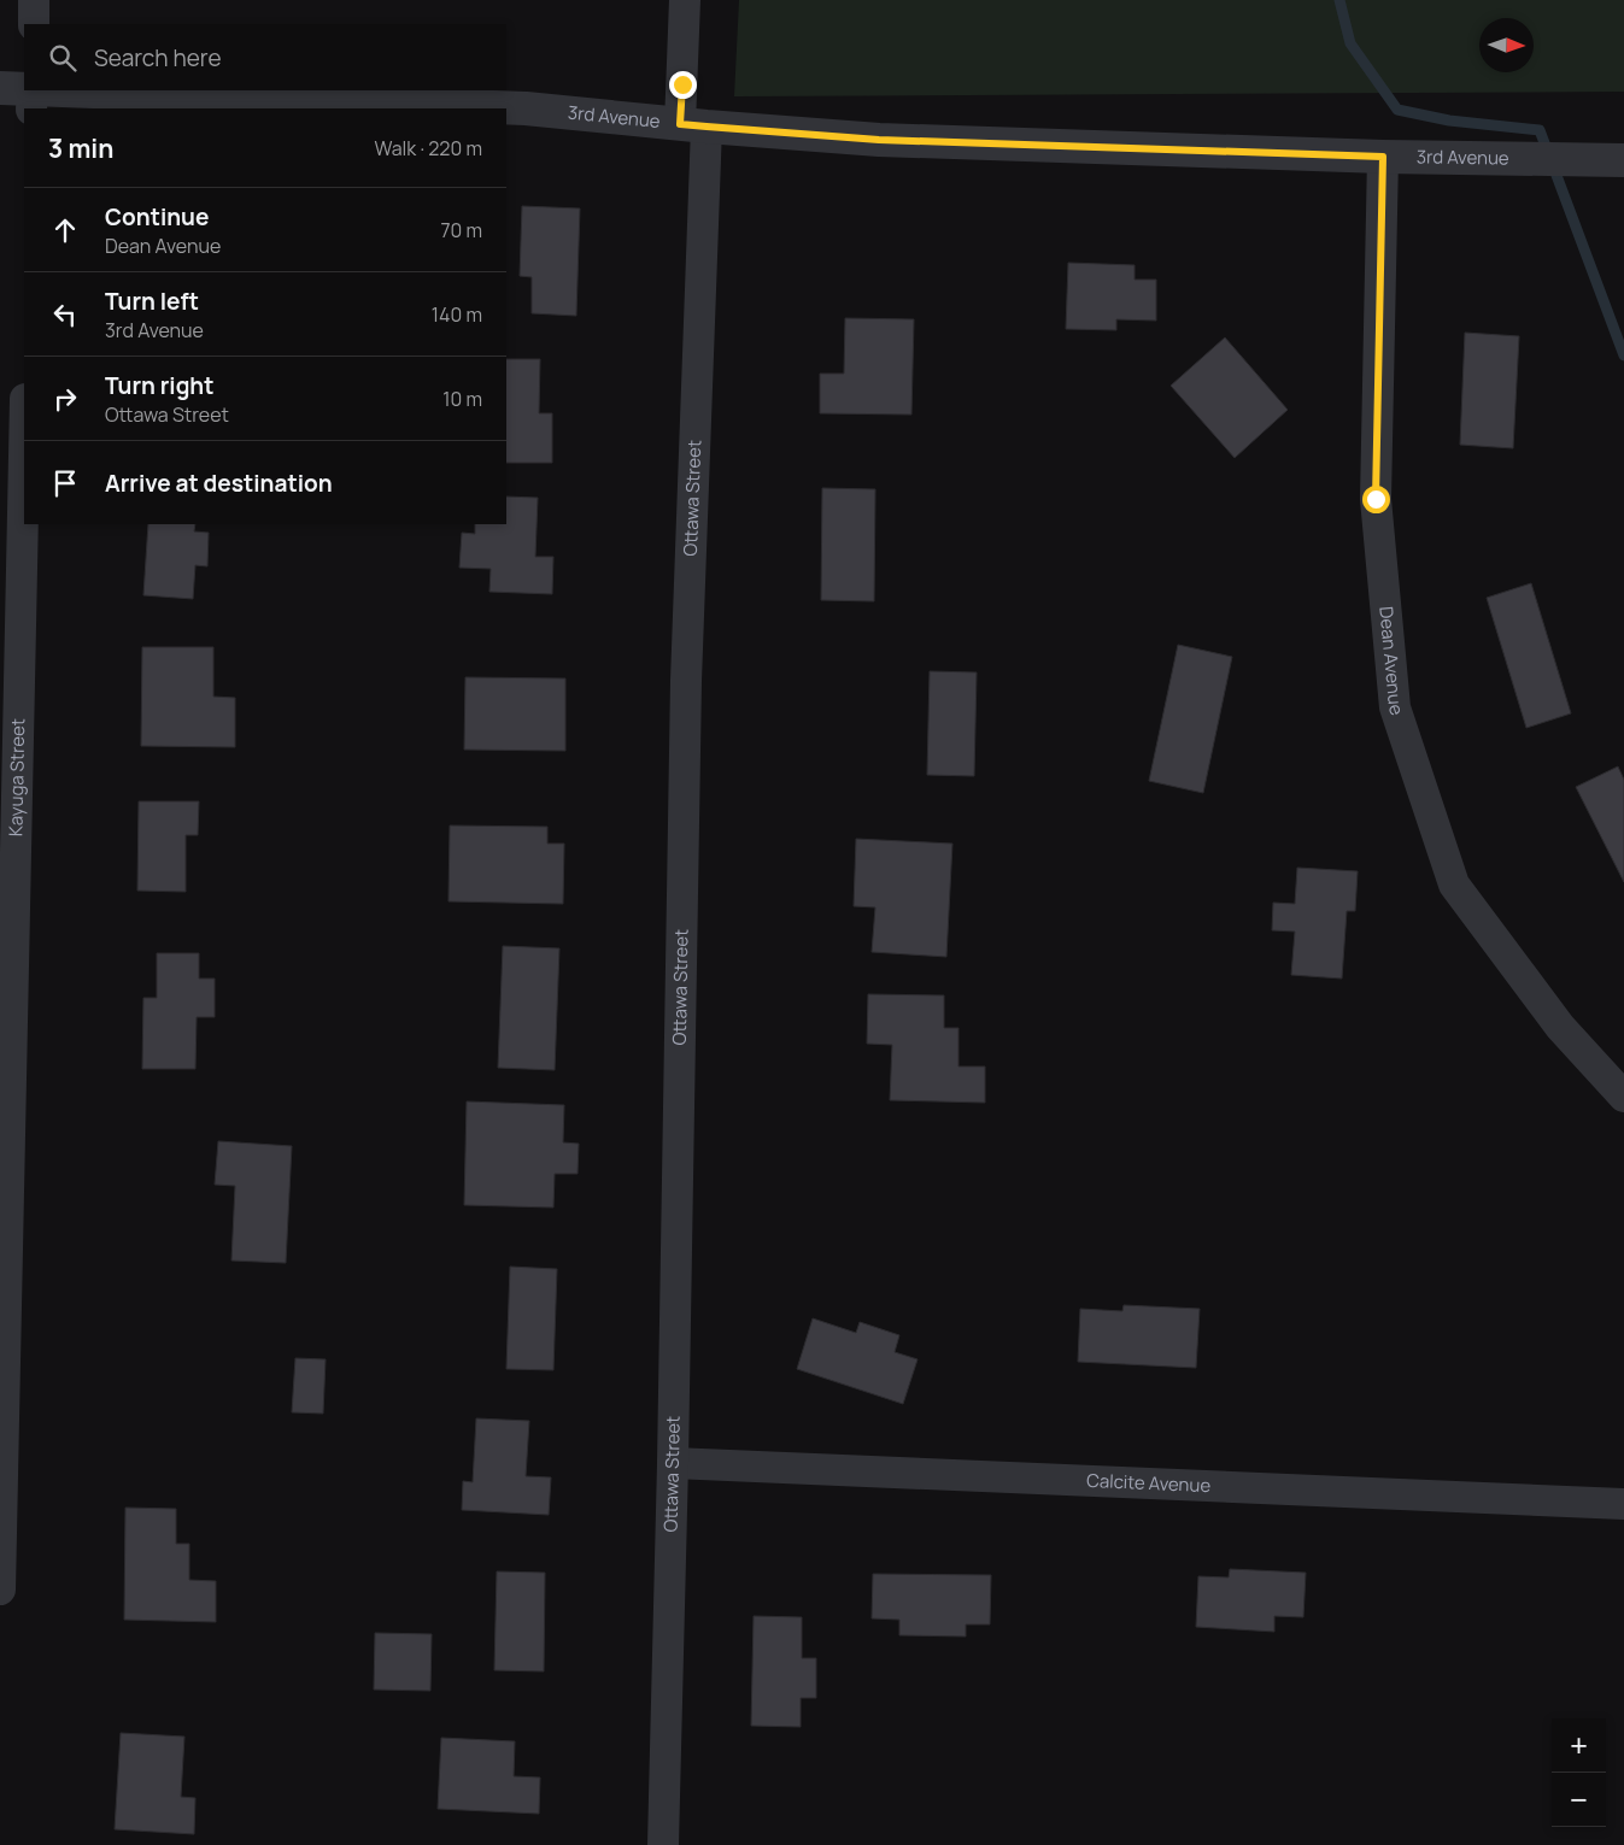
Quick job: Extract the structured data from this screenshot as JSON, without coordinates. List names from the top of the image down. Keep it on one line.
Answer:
{"streets":{"street":["3rd Avenue","Ottawa Street","Dean Avenue","Kayuga Street","Calcite Avenue"]},"crossings":[["3rd Avenue","Ottawa Street"],["3rd Avenue","Dean Avenue"],["Ottawa Street","Calcite Avenue"]],"north":"right","page":{"search":"Search here","heading":["3 min","Walk · 220 m"],"list":[["Continue","Dean Avenue","70 m"],["Turn left","3rd Avenue","140 m"],["Turn right","Ottawa Street","10 m"],"Arrive at destination"],"map_buttons":["+","−"]}}
